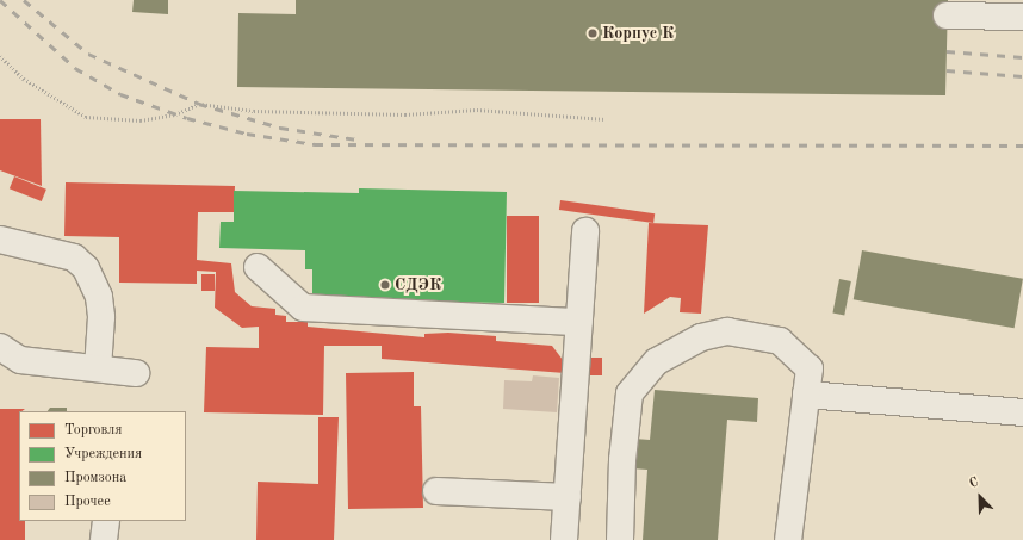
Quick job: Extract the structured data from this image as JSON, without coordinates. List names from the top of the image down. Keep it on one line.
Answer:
{"places":["Корпус К","СДЭК"],"legend":["Торговля","Учреждения","Промзона","Прочее"],"north":"top left"}
